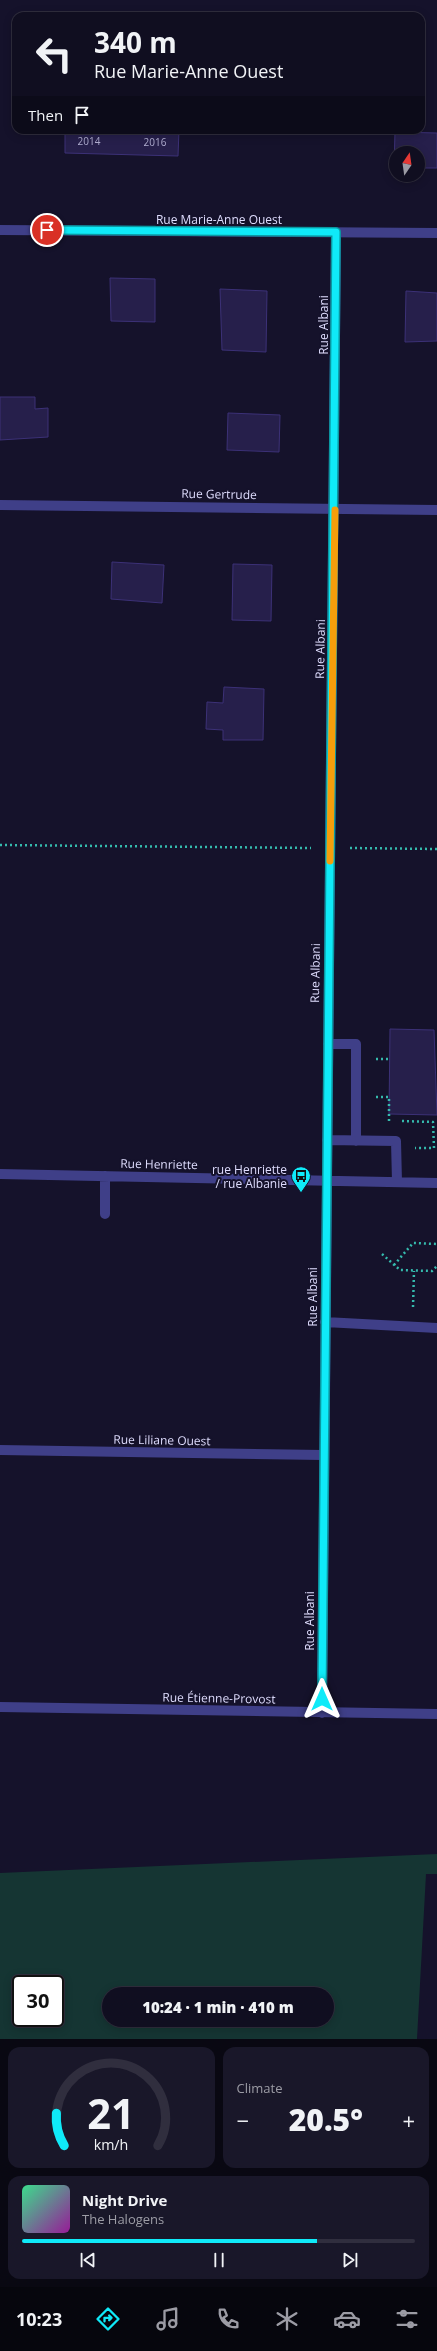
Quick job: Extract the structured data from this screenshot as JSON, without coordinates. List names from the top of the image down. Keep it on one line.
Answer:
{"streets":{"street":["Rue Marie-Anne Ouest","Rue Albani","Rue Gertrude","Rue Henriette","Rue Liliane Ouest","Rue Étienne-Provost"]},"crossings":[["Rue Marie-Anne Ouest","Rue Albani"],["Rue Albani","Rue Gertrude"],["Rue Albani","Rue Henriette"],["Rue Albani","Rue Liliane Ouest"],["Rue Albani","Rue Étienne-Provost"]],"places":{"bus stop":["rue Henriette / rue Albanie"]},"house_numbers":["2014","2016"],"north":"top","page":{"turn":["340 m","Rue Marie-Anne Ouest"],"then":"Then","limit":"30","trip":"10:24 · 1 min · 410 m","tile":"Climate","heat":["−","20.5°","+"],"song":["Night Drive","The Halogens"],"tabs":"10:23","gauge":["21","km/h"]}}
